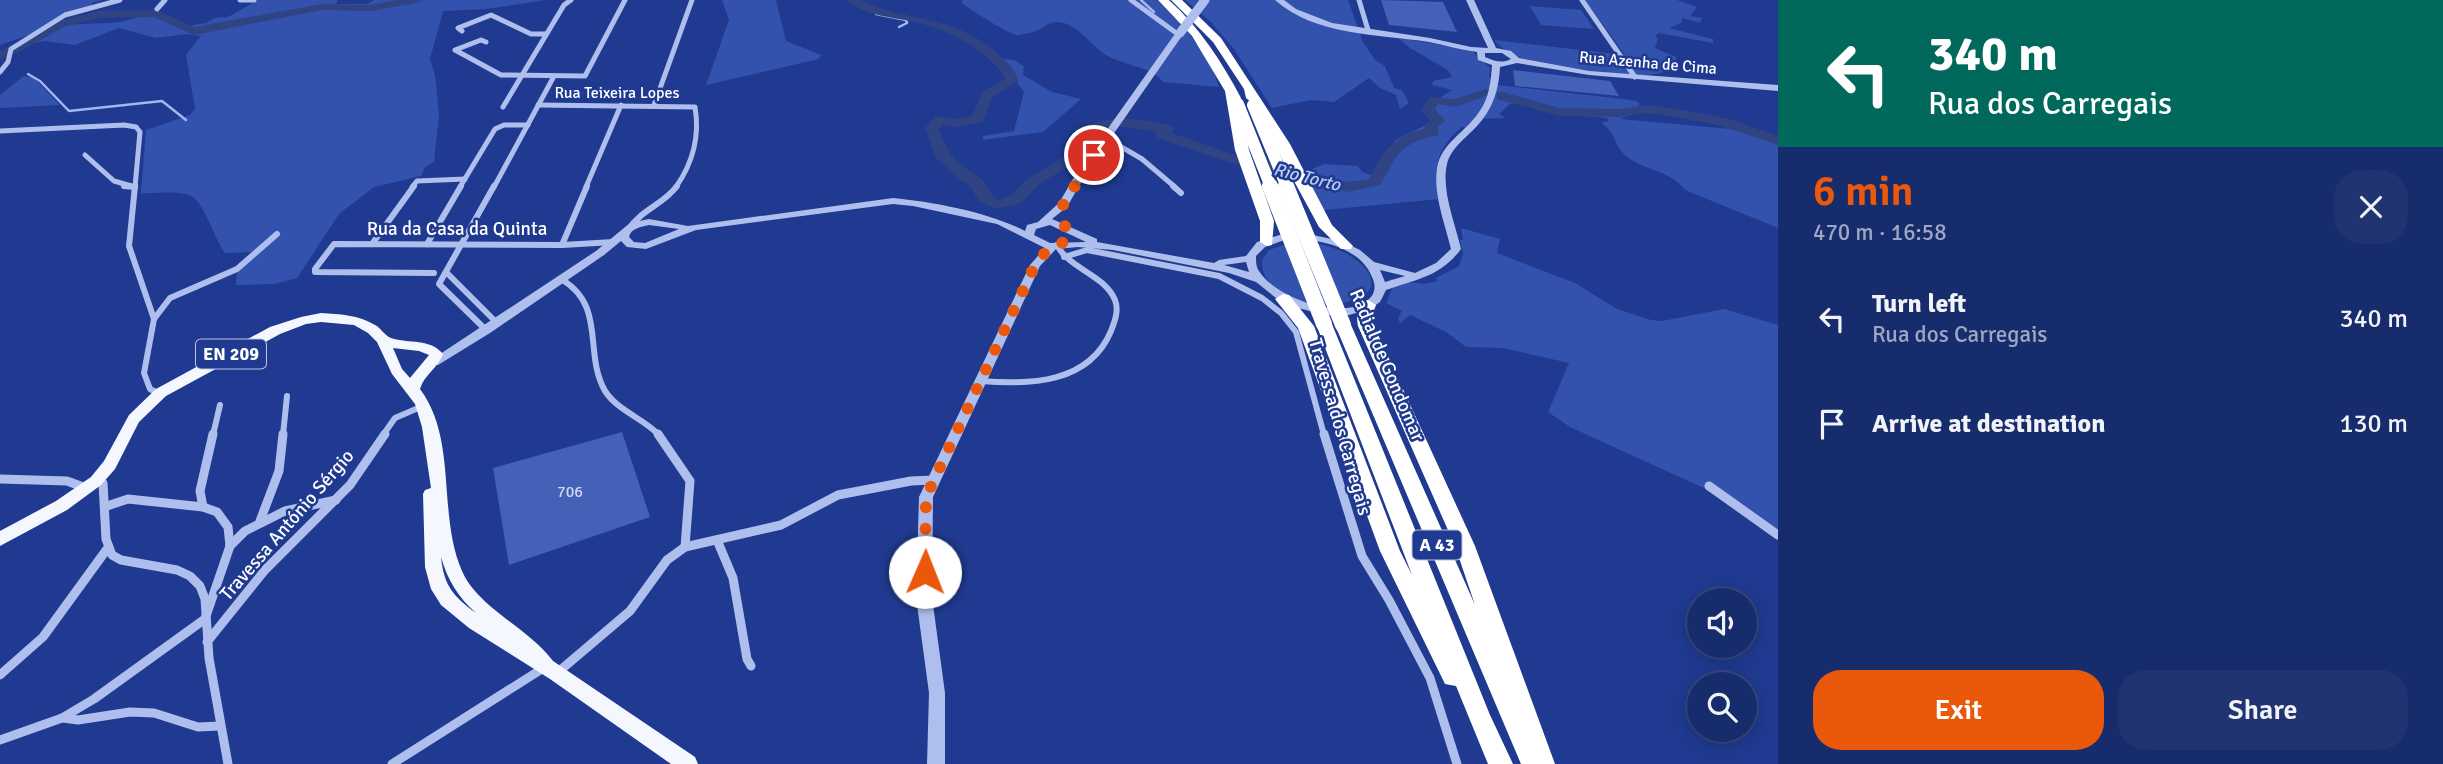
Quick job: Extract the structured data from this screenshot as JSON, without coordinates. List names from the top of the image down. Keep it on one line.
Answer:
{"streets":{"highway":["Radial de Gondomar","A 43"],"main road":["EN 209"],"street":["Rua Azenha de Cima","Rua Teixeira Lopes","Rua da Casa da Quinta","Travessa dos Carregais","Travessa António Sérgio"]},"crossings":[["Radial de Gondomar","A 43"]],"water":["Rio Torto"],"house_numbers":["706"],"page":{"turn":["340 m","Rua dos Carregais"],"heading":["6 min","470 m · 16:58"],"list":[{"name":"Turn left","note":"Rua dos Carregais","value":"340 m"},{"name":"Arrive at destination","value":"130 m"}],"buttons":["Exit","Share"]}}
